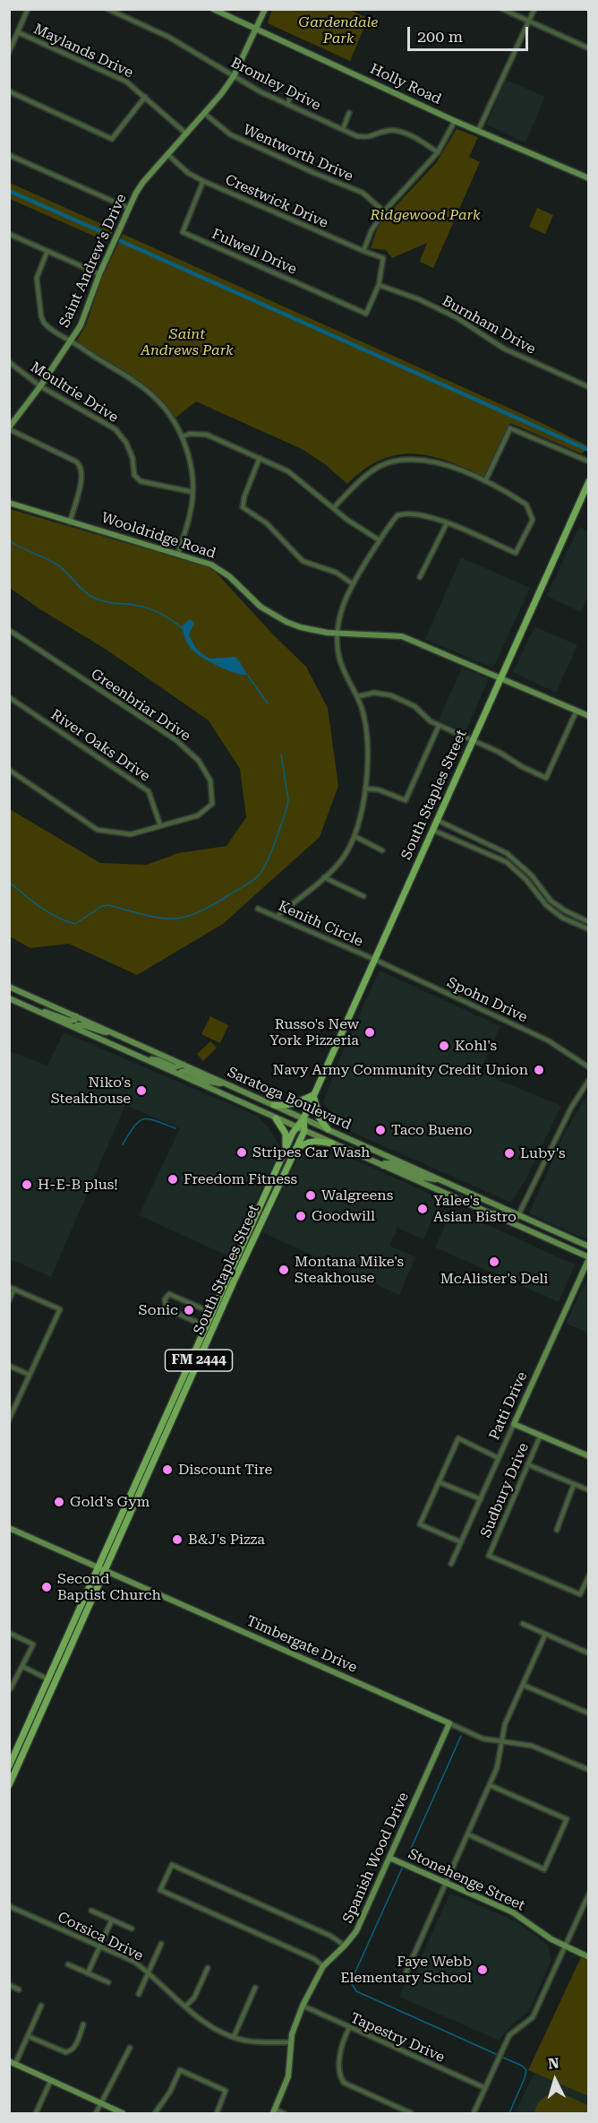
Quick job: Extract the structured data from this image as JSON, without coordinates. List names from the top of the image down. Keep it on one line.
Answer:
{"streets":{"main road":["South Staples Street","FM 2444"],"street":["Maylands Drive","Bromley Drive","Holly Road","Wentworth Drive","Crestwick Drive","Fulwell Drive","Saint Andrew's Drive","Burnham Drive","Moultrie Drive","Wooldridge Road","Greenbriar Drive","River Oaks Drive","Kenith Circle","Spohn Drive","Saratoga Boulevard","Patti Drive","Sudbury Drive","Timbergate Drive","Spanish Wood Drive","Stonehenge Street","Corsica Drive","Tapestry Drive"]},"crossings":[["Maylands Drive","Saint Andrew's Drive"],["Bromley Drive","Saint Andrew's Drive"],["Holly Road","Saint Andrew's Drive"],["Wentworth Drive","Saint Andrew's Drive"],["Crestwick Drive","Fulwell Drive"],["Crestwick Drive","Saint Andrew's Drive"],["Crestwick Drive","Burnham Drive"],["Fulwell Drive","Burnham Drive"],["Saint Andrew's Drive","Moultrie Drive"],["Wooldridge Road","South Staples Street"],["Greenbriar Drive","River Oaks Drive"],["South Staples Street","Kenith Circle"],["South Staples Street","Spohn Drive"],["South Staples Street","Saratoga Boulevard"],["South Staples Street","Timbergate Drive"],["Kenith Circle","Spohn Drive"],["Saratoga Boulevard","Patti Drive"],["Timbergate Drive","Spanish Wood Drive"],["Spanish Wood Drive","Stonehenge Street"],["Spanish Wood Drive","Corsica Drive"],["Spanish Wood Drive","Tapestry Drive"]],"parks":["Gardendale Park","Ridgewood Park","Saint Andrews Park"],"places":["Russo's New York Pizzeria","Kohl's","Navy Army Community Credit Union","Niko's Steakhouse","Taco Bueno","Stripes Car Wash","Luby's","Freedom Fitness","H-E-B plus!","Walgreens","Yalee's Asian Bistro","Goodwill","McAlister's Deli","Montana Mike's Steakhouse","Sonic","Discount Tire","Gold's Gym","B&J's Pizza","Second Baptist Church","Faye Webb Elementary School"],"scale_bar":"200 m","north":"top"}
